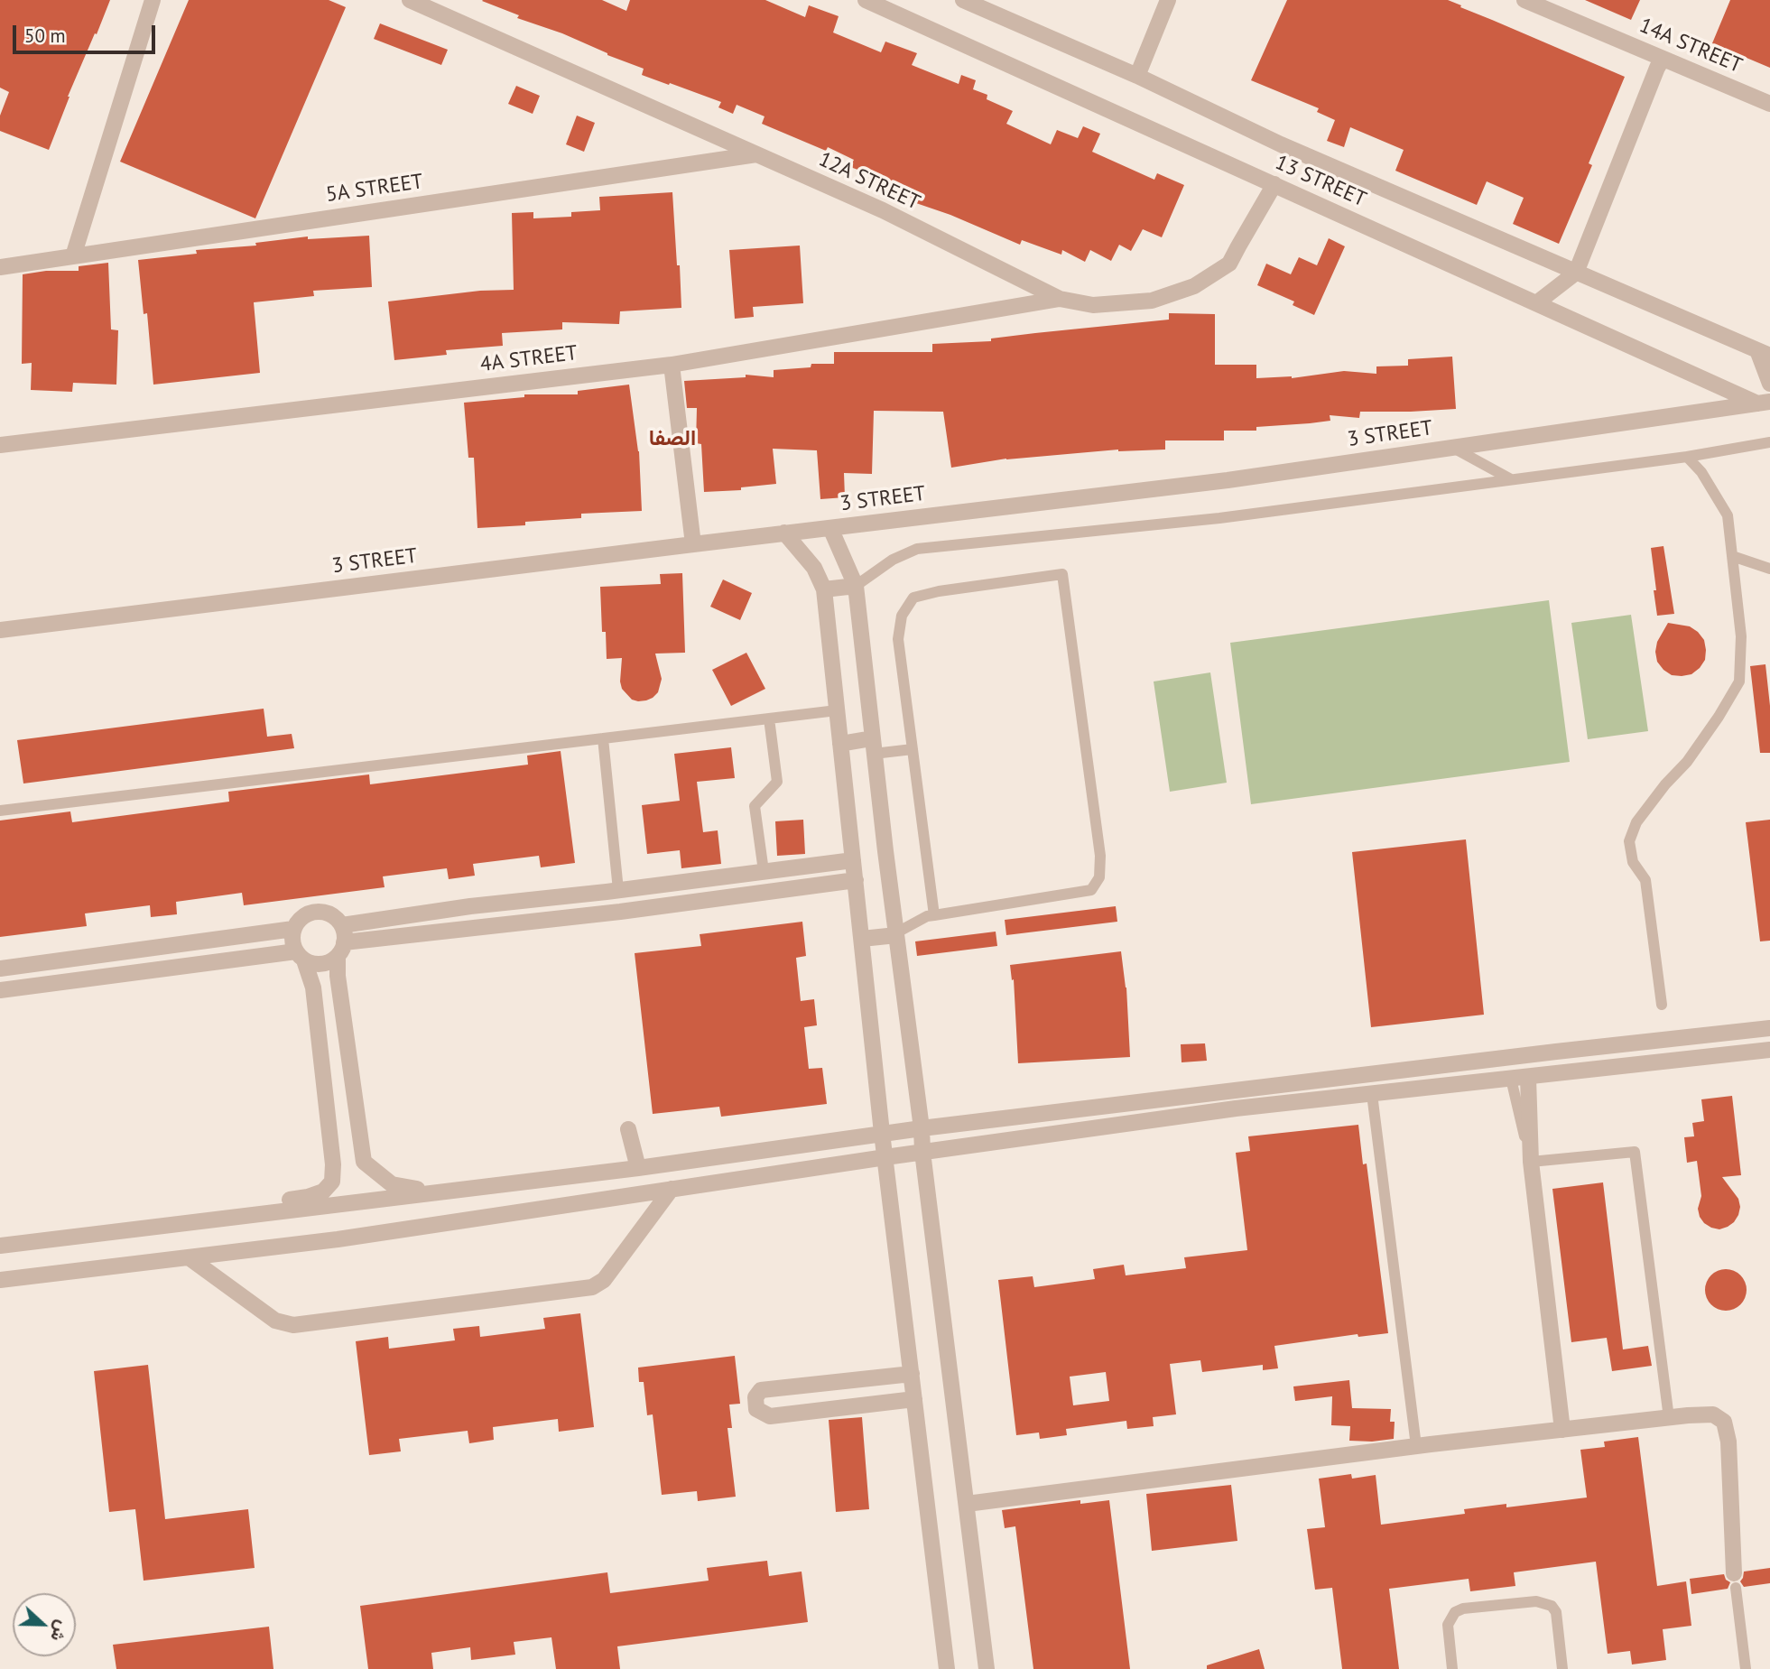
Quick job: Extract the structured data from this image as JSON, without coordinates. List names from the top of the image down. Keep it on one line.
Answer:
{"streets":{"street":["14A STREET","12A STREET","13 STREET","5A STREET","4A STREET","3 STREET"]},"crossings":[["12A STREET","13 STREET"],["12A STREET","5A STREET"],["12A STREET","4A STREET"],["13 STREET","3 STREET"]],"districts":["الصفا"],"scale_bar":"50 m","north":"right"}
